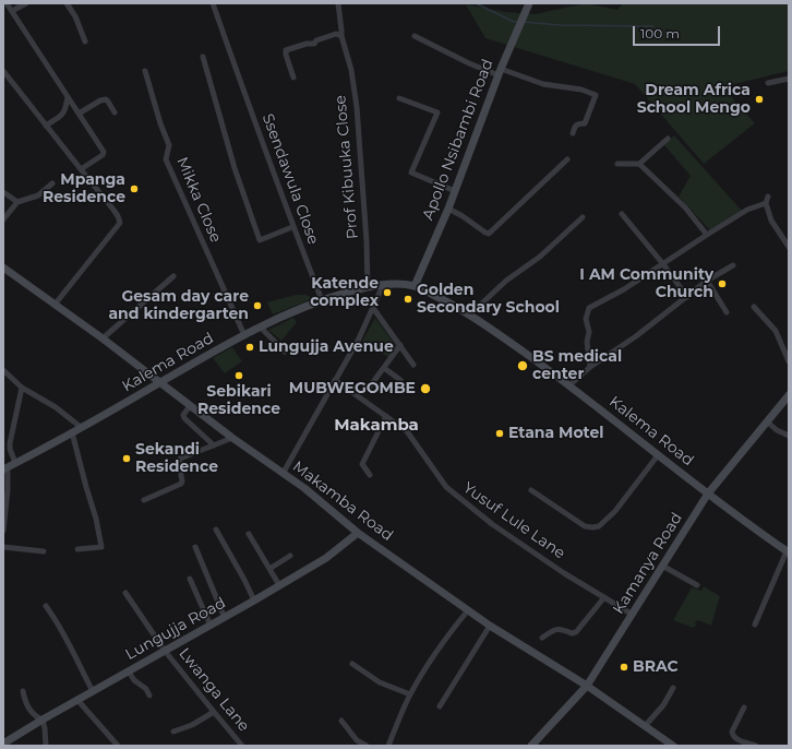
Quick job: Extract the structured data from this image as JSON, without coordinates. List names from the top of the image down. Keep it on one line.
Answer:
{"streets":{"street":["Apollo Nsibambi Road","Prof Kibuuka Close","Ssendawula Close","Mikka Close","Kalema Road","Makamba Road","Yusuf Lule Lane","Kamanya Road","Lungujja Road","Lwanga Lane"]},"crossings":[["Apollo Nsibambi Road","Kalema Road"],["Prof Kibuuka Close","Kalema Road"],["Ssendawula Close","Kalema Road"],["Mikka Close","Kalema Road"],["Kalema Road","Makamba Road"],["Kalema Road","Kamanya Road"],["Makamba Road","Kamanya Road"],["Makamba Road","Lungujja Road"],["Yusuf Lule Lane","Kamanya Road"],["Lungujja Road","Lwanga Lane"]],"districts":["Makamba"],"places":["Dream Africa School Mengo","Mpanga Residence","I AM Community Church","Katende complex","Golden Secondary School","Gesam day care and kindergarten","Lungujja Avenue","BS medical center","Sebikari Residence","MUBWEGOMBE","Etana Motel","Sekandi Residence","BRAC"],"scale_bar":"100 m"}
